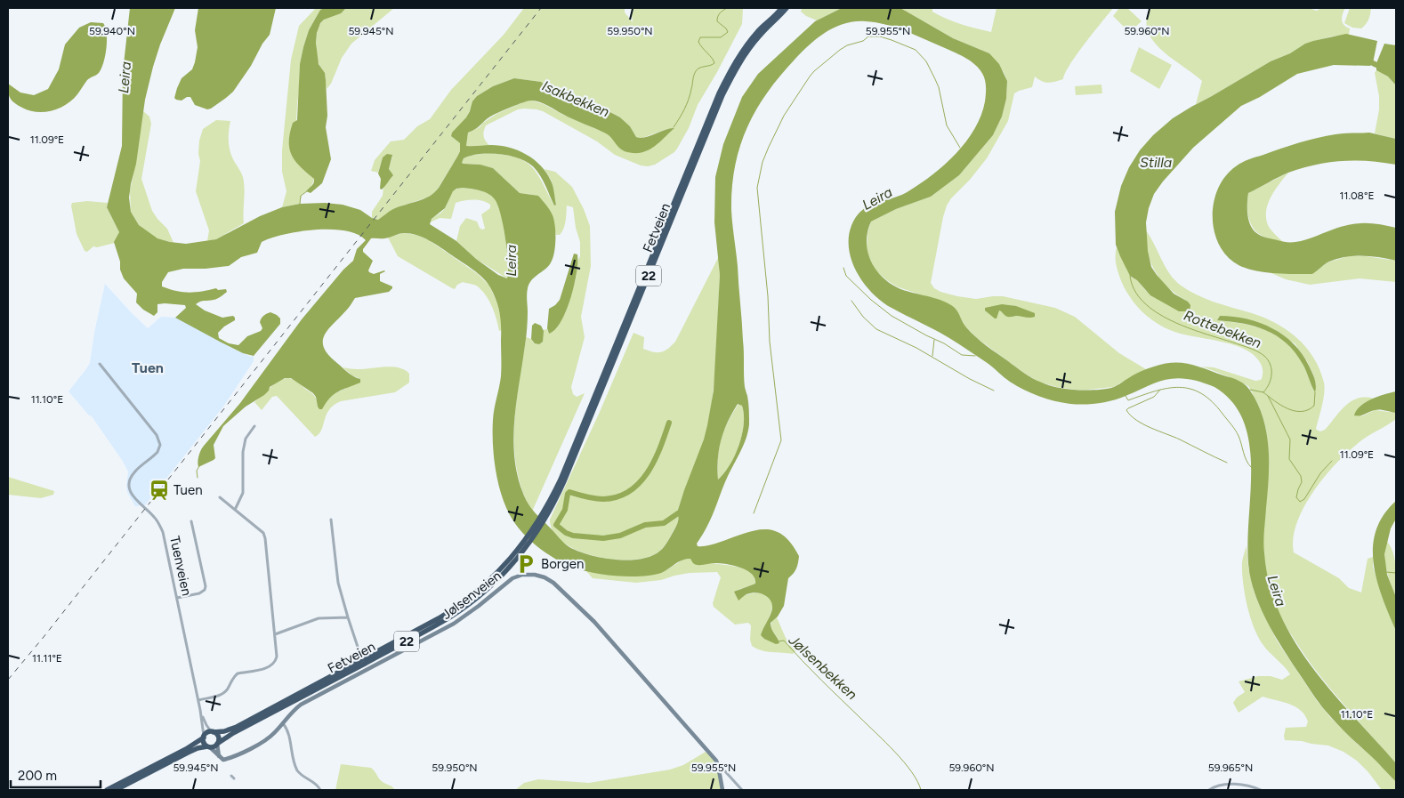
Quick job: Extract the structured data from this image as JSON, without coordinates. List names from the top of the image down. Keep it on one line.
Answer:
{"streets":{"highway":["Fetveien","22"],"main road":["Jølsenveien"],"street":["Tuenveien"]},"crossings":[["Fetveien","22"],["Fetveien","Tuenveien"],["22","Tuenveien"]],"districts":["Tuen"],"water":["Leira","Isakbekken","Stilla","Rottebekken","Jølsenbekken"],"places":{"station":["Tuen"],"parking":["Borgen"]},"scale_bar":"200 m","coordinates":["59.940°N","59.945°N","59.950°N","59.955°N","59.960°N","11.09°E","11.08°E","11.10°E","11.11°E","59.965°N"]}
